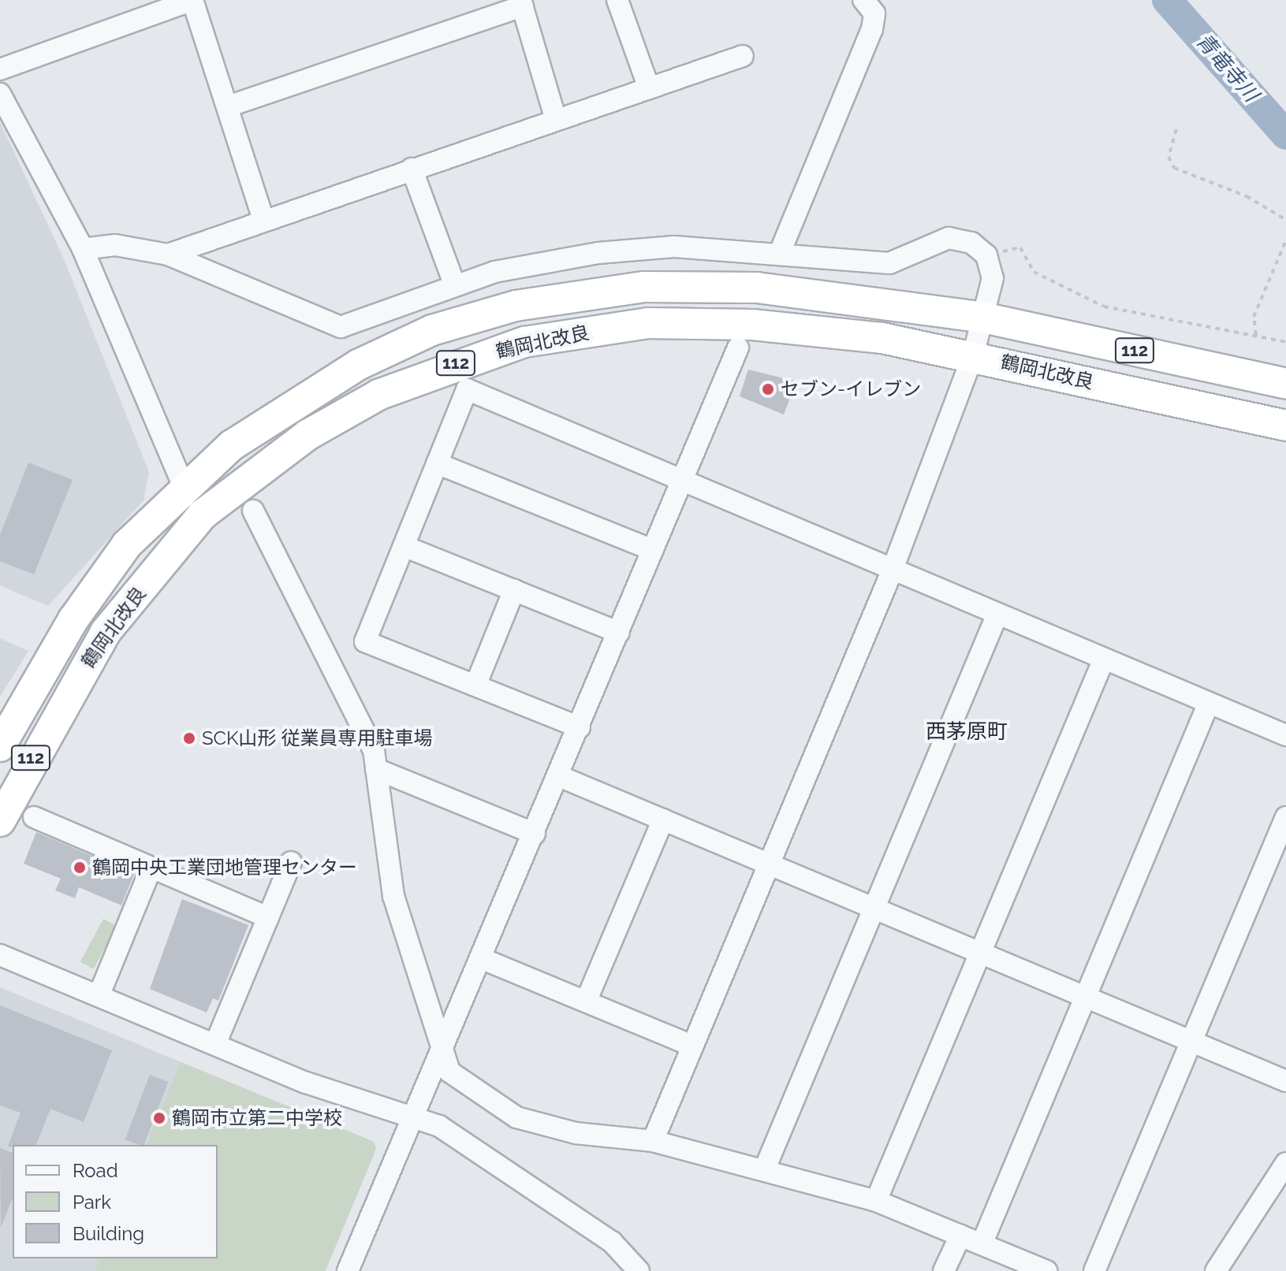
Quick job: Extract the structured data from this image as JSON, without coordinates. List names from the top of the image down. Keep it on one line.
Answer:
{"streets":{"highway":["鶴岡北改良","112"]},"districts":["西茅原町"],"water":["青竜寺川"],"places":["セブン-イレブン","SCK山形 従業員専用駐車場","鶴岡中央工業団地管理センター","鶴岡市立第二中学校"],"legend":["Road","Park","Building"]}
